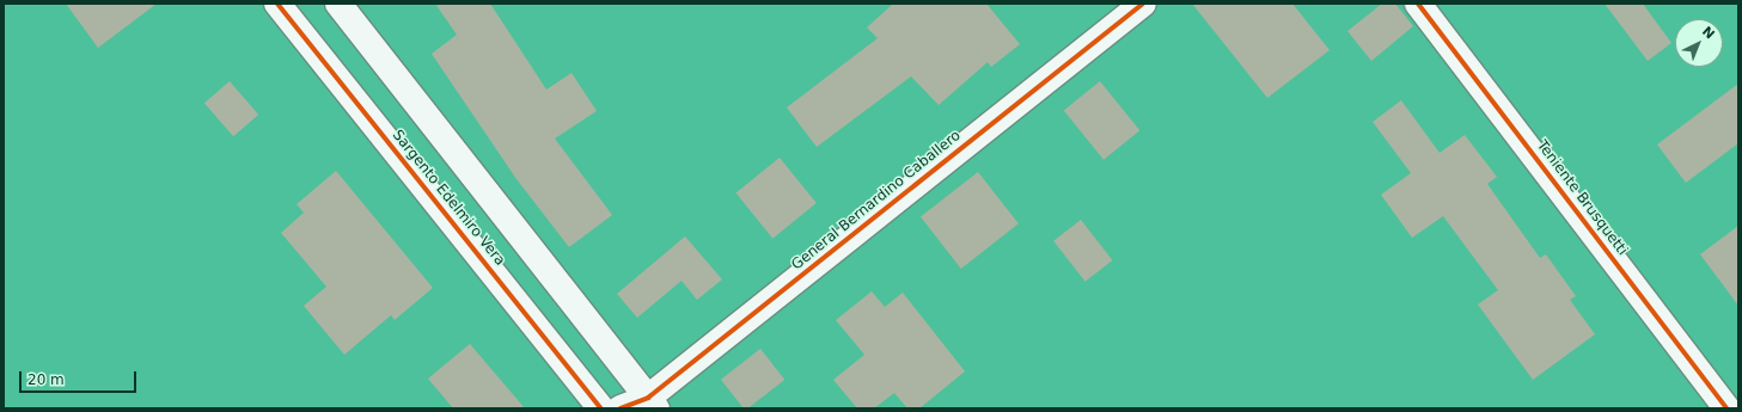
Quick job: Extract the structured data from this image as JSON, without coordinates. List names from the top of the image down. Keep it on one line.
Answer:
{"streets":{"street":["Sargento Edelmiro Vera","Teniente Brusquetti","General Bernardino Caballero"]},"scale_bar":"20 m","north":"top right"}
